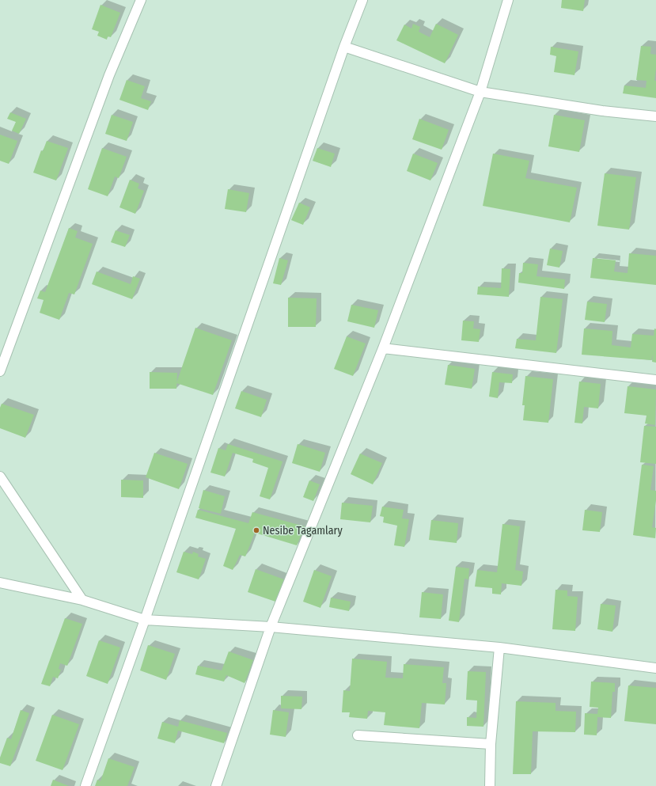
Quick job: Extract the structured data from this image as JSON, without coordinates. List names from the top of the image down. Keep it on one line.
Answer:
{"places":["Nesibe Tagamlary"]}
